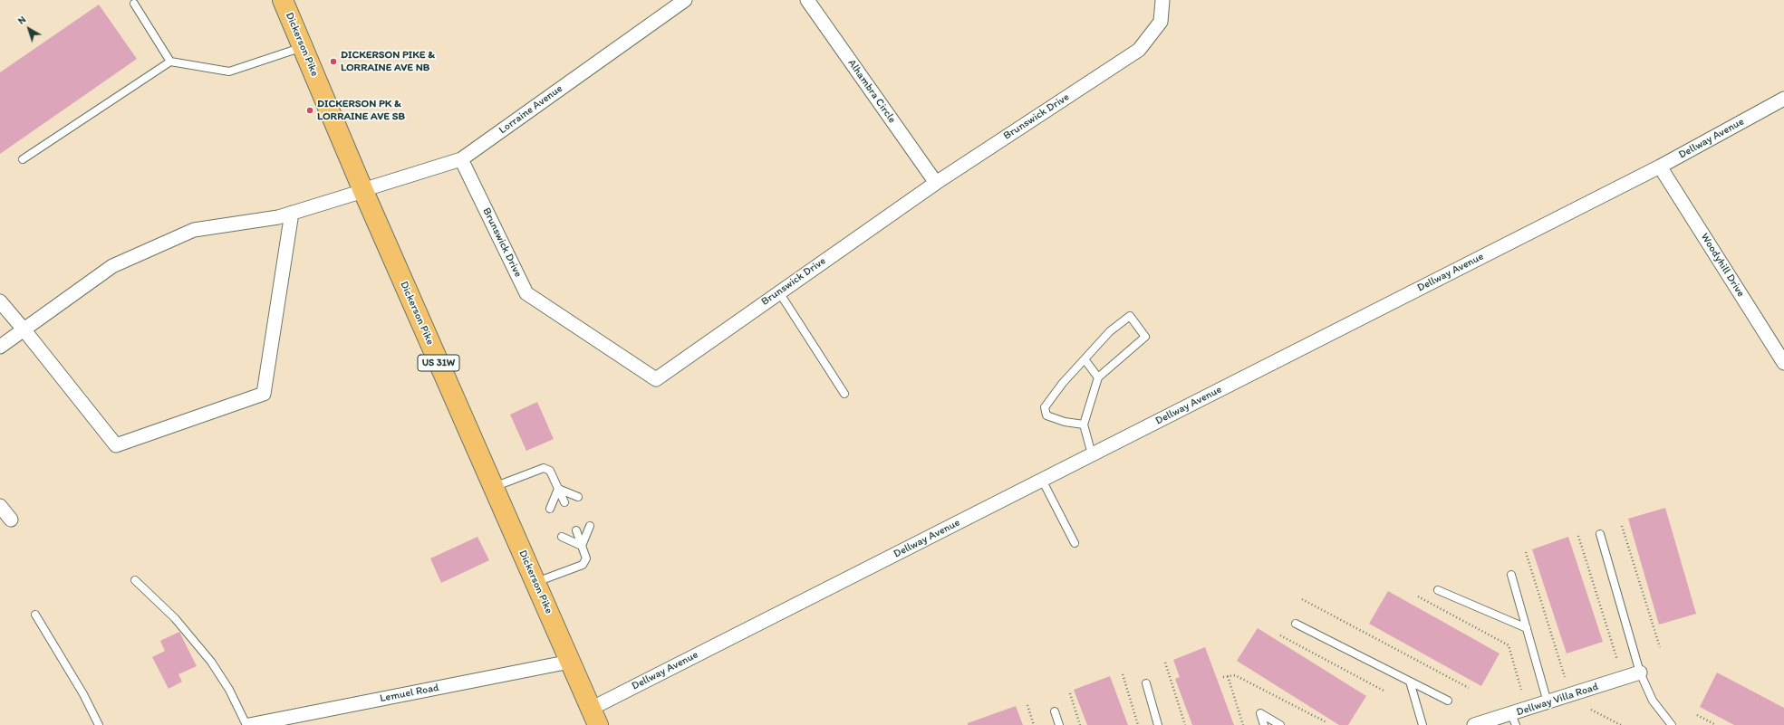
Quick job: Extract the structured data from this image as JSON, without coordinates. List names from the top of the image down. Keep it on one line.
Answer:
{"streets":{"main road":["Dickerson Pike","US 31W"],"street":["Alhambra Circle","Lorraine Avenue","Brunswick Drive","Dellway Avenue","Woodyhill Drive","Lemuel Road","Dellway Villa Road"]},"crossings":[["Dickerson Pike","Lorraine Avenue"],["Dickerson Pike","Dellway Avenue"],["Dickerson Pike","Lemuel Road"],["Alhambra Circle","Brunswick Drive"],["Lorraine Avenue","Brunswick Drive"],["Dellway Avenue","Woodyhill Drive"]],"places":["DICKERSON PIKE & LORRAINE AVE NB","DICKERSON PK & LORRAINE AVE SB"],"north":"top left"}
